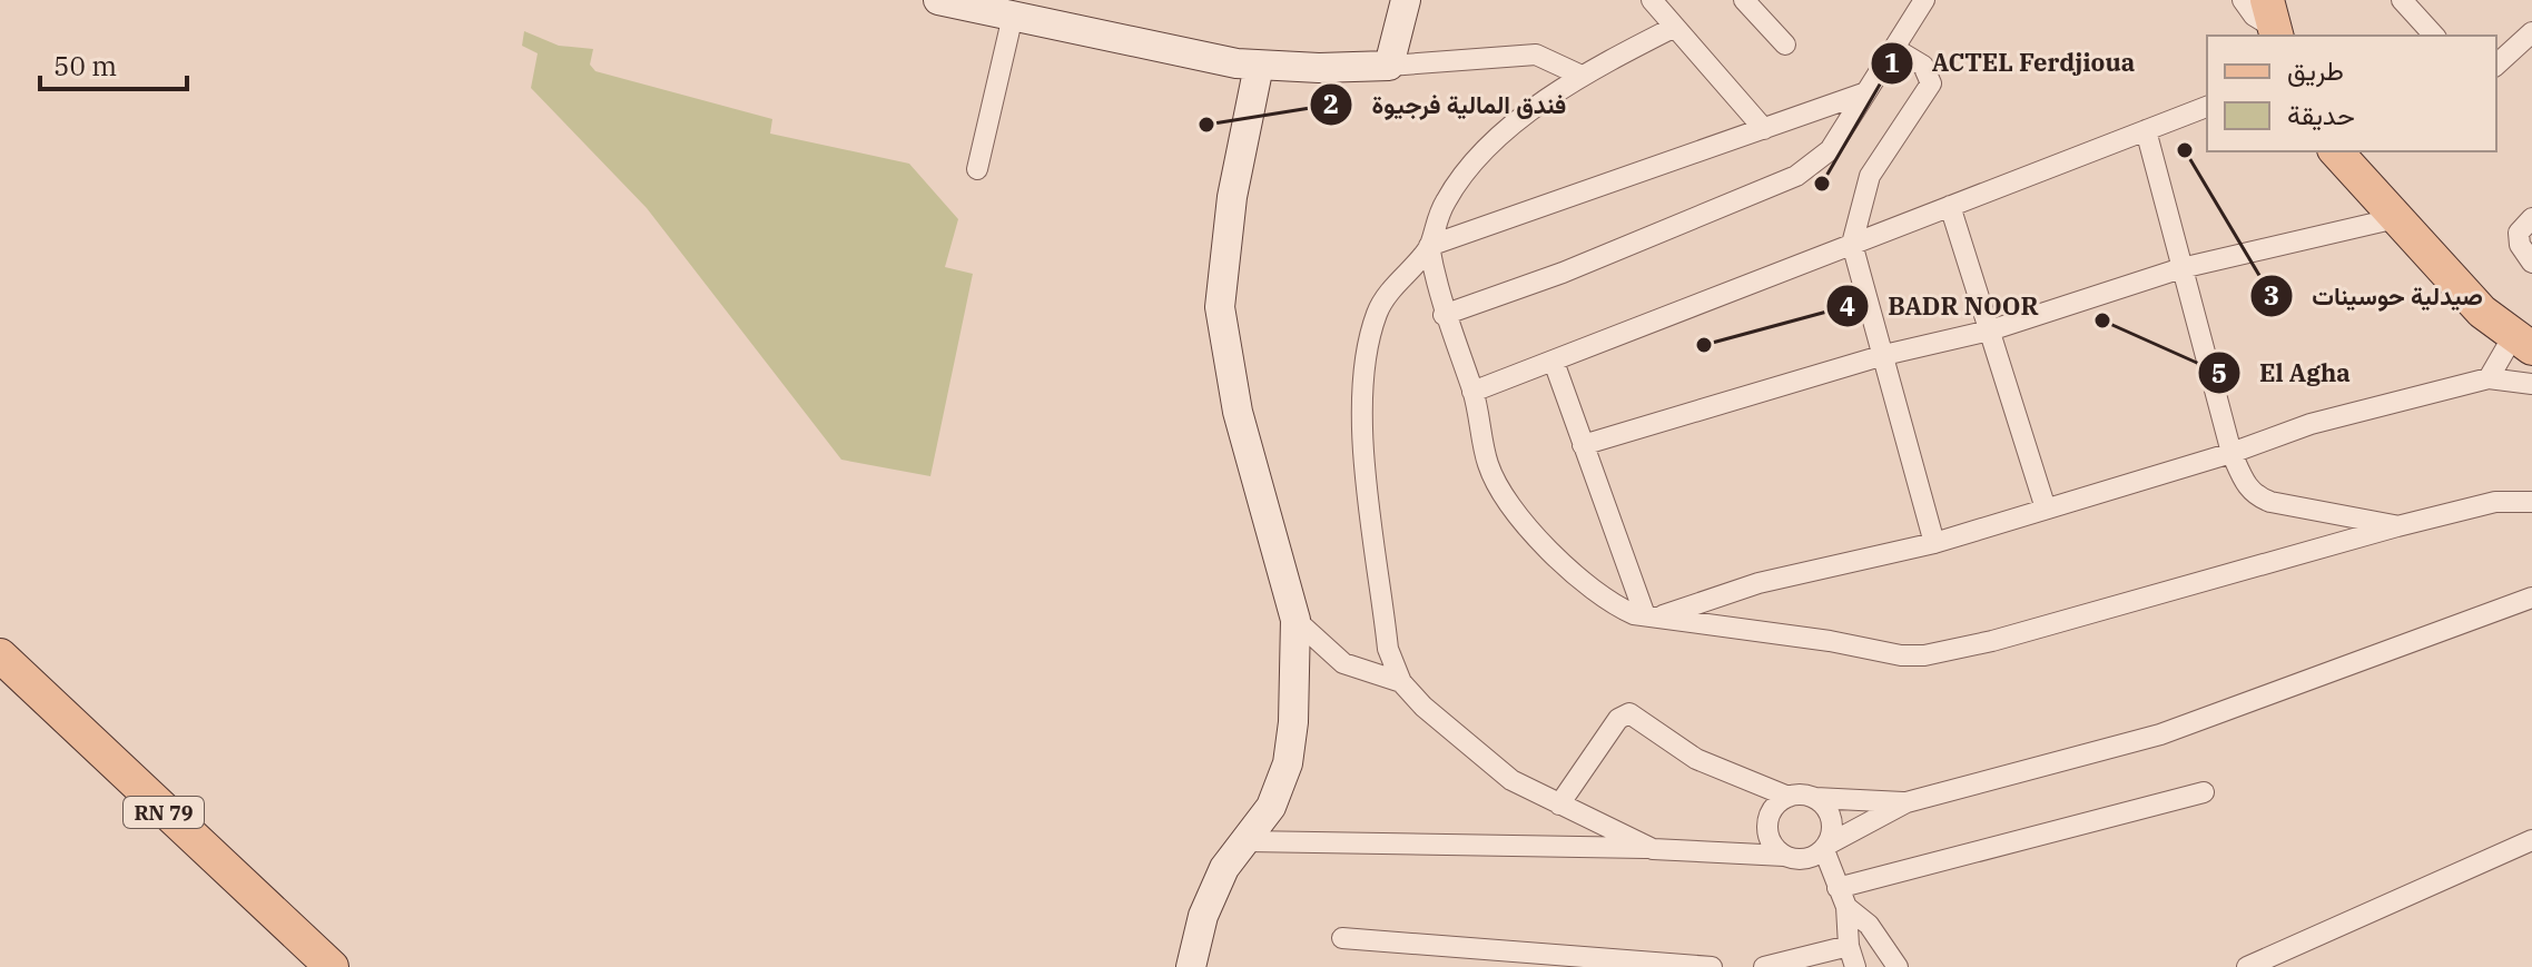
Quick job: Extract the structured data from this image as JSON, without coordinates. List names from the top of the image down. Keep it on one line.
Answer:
{"streets":{"main road":["RN 79"]},"places":["فندق المالية فرجيوة","صيدلية حوسينات","ACTEL Ferdjioua","El Agha","BADR NOOR"],"legend":["طريق","حديقة"],"scale_bar":"50 m"}
